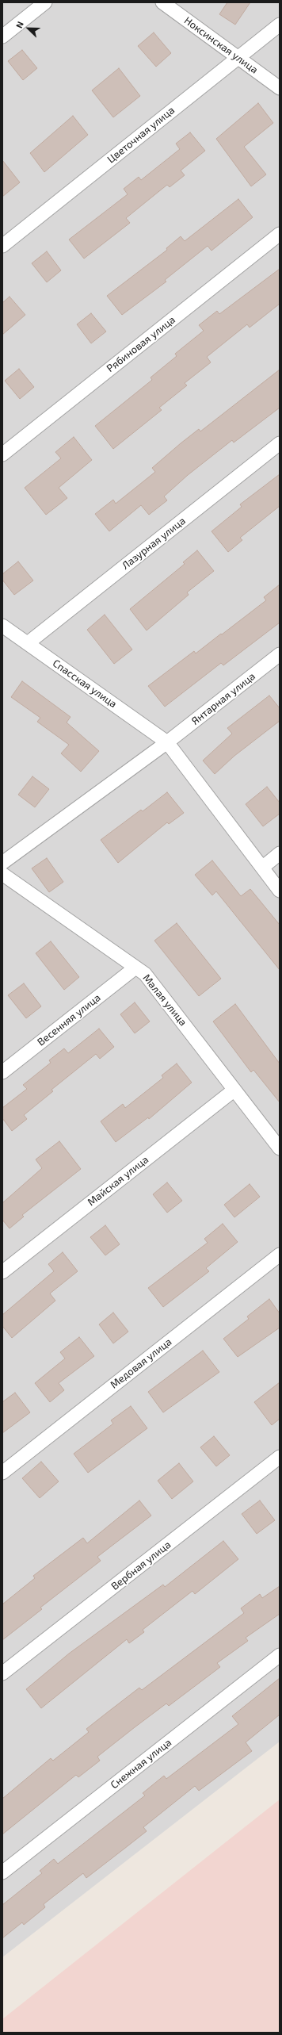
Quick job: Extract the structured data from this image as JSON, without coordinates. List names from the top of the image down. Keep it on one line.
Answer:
{"streets":{"street":["Ноксинская улица","Цветочная улица","Рябиновая улица","Лазурная улица","Спасская улица","Янтарная улица","Малая улица","Весенняя улица","Майская улица","Медовая улица","Вербная улица","Снежная улица"]},"crossings":[["Ноксинская улица","Цветочная улица"],["Лазурная улица","Спасская улица"],["Спасская улица","Янтарная улица"],["Малая улица","Весенняя улица"],["Малая улица","Майская улица"]],"north":"top left"}
